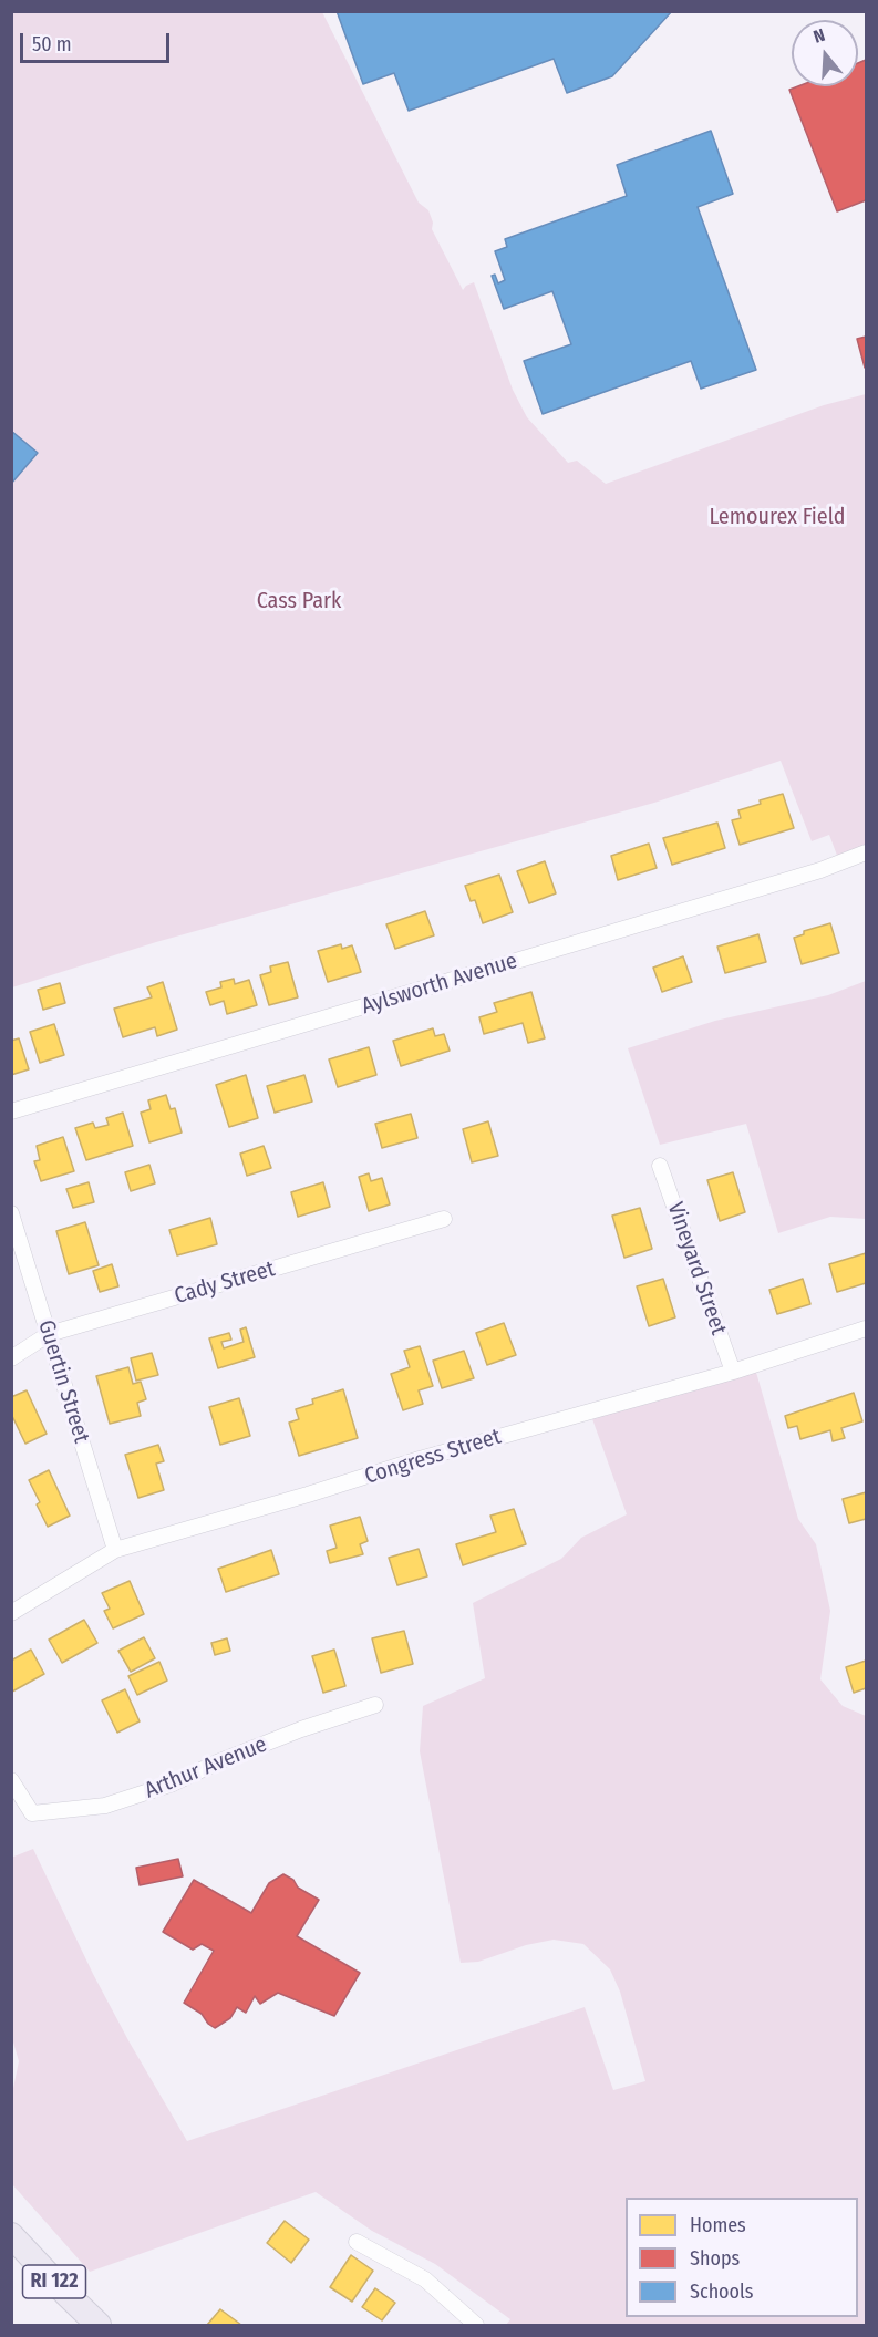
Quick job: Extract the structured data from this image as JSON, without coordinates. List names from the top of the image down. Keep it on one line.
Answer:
{"streets":{"main road":["RI 122"],"street":["Aylsworth Avenue","Vineyard Street","Cady Street","Guertin Street","Congress Street","Arthur Avenue"]},"crossings":[["Vineyard Street","Congress Street"],["Cady Street","Guertin Street"],["Guertin Street","Congress Street"]],"parks":["Lemourex Field","Cass Park"],"legend":["Homes","Shops","Schools"],"scale_bar":"50 m","north":"top"}
